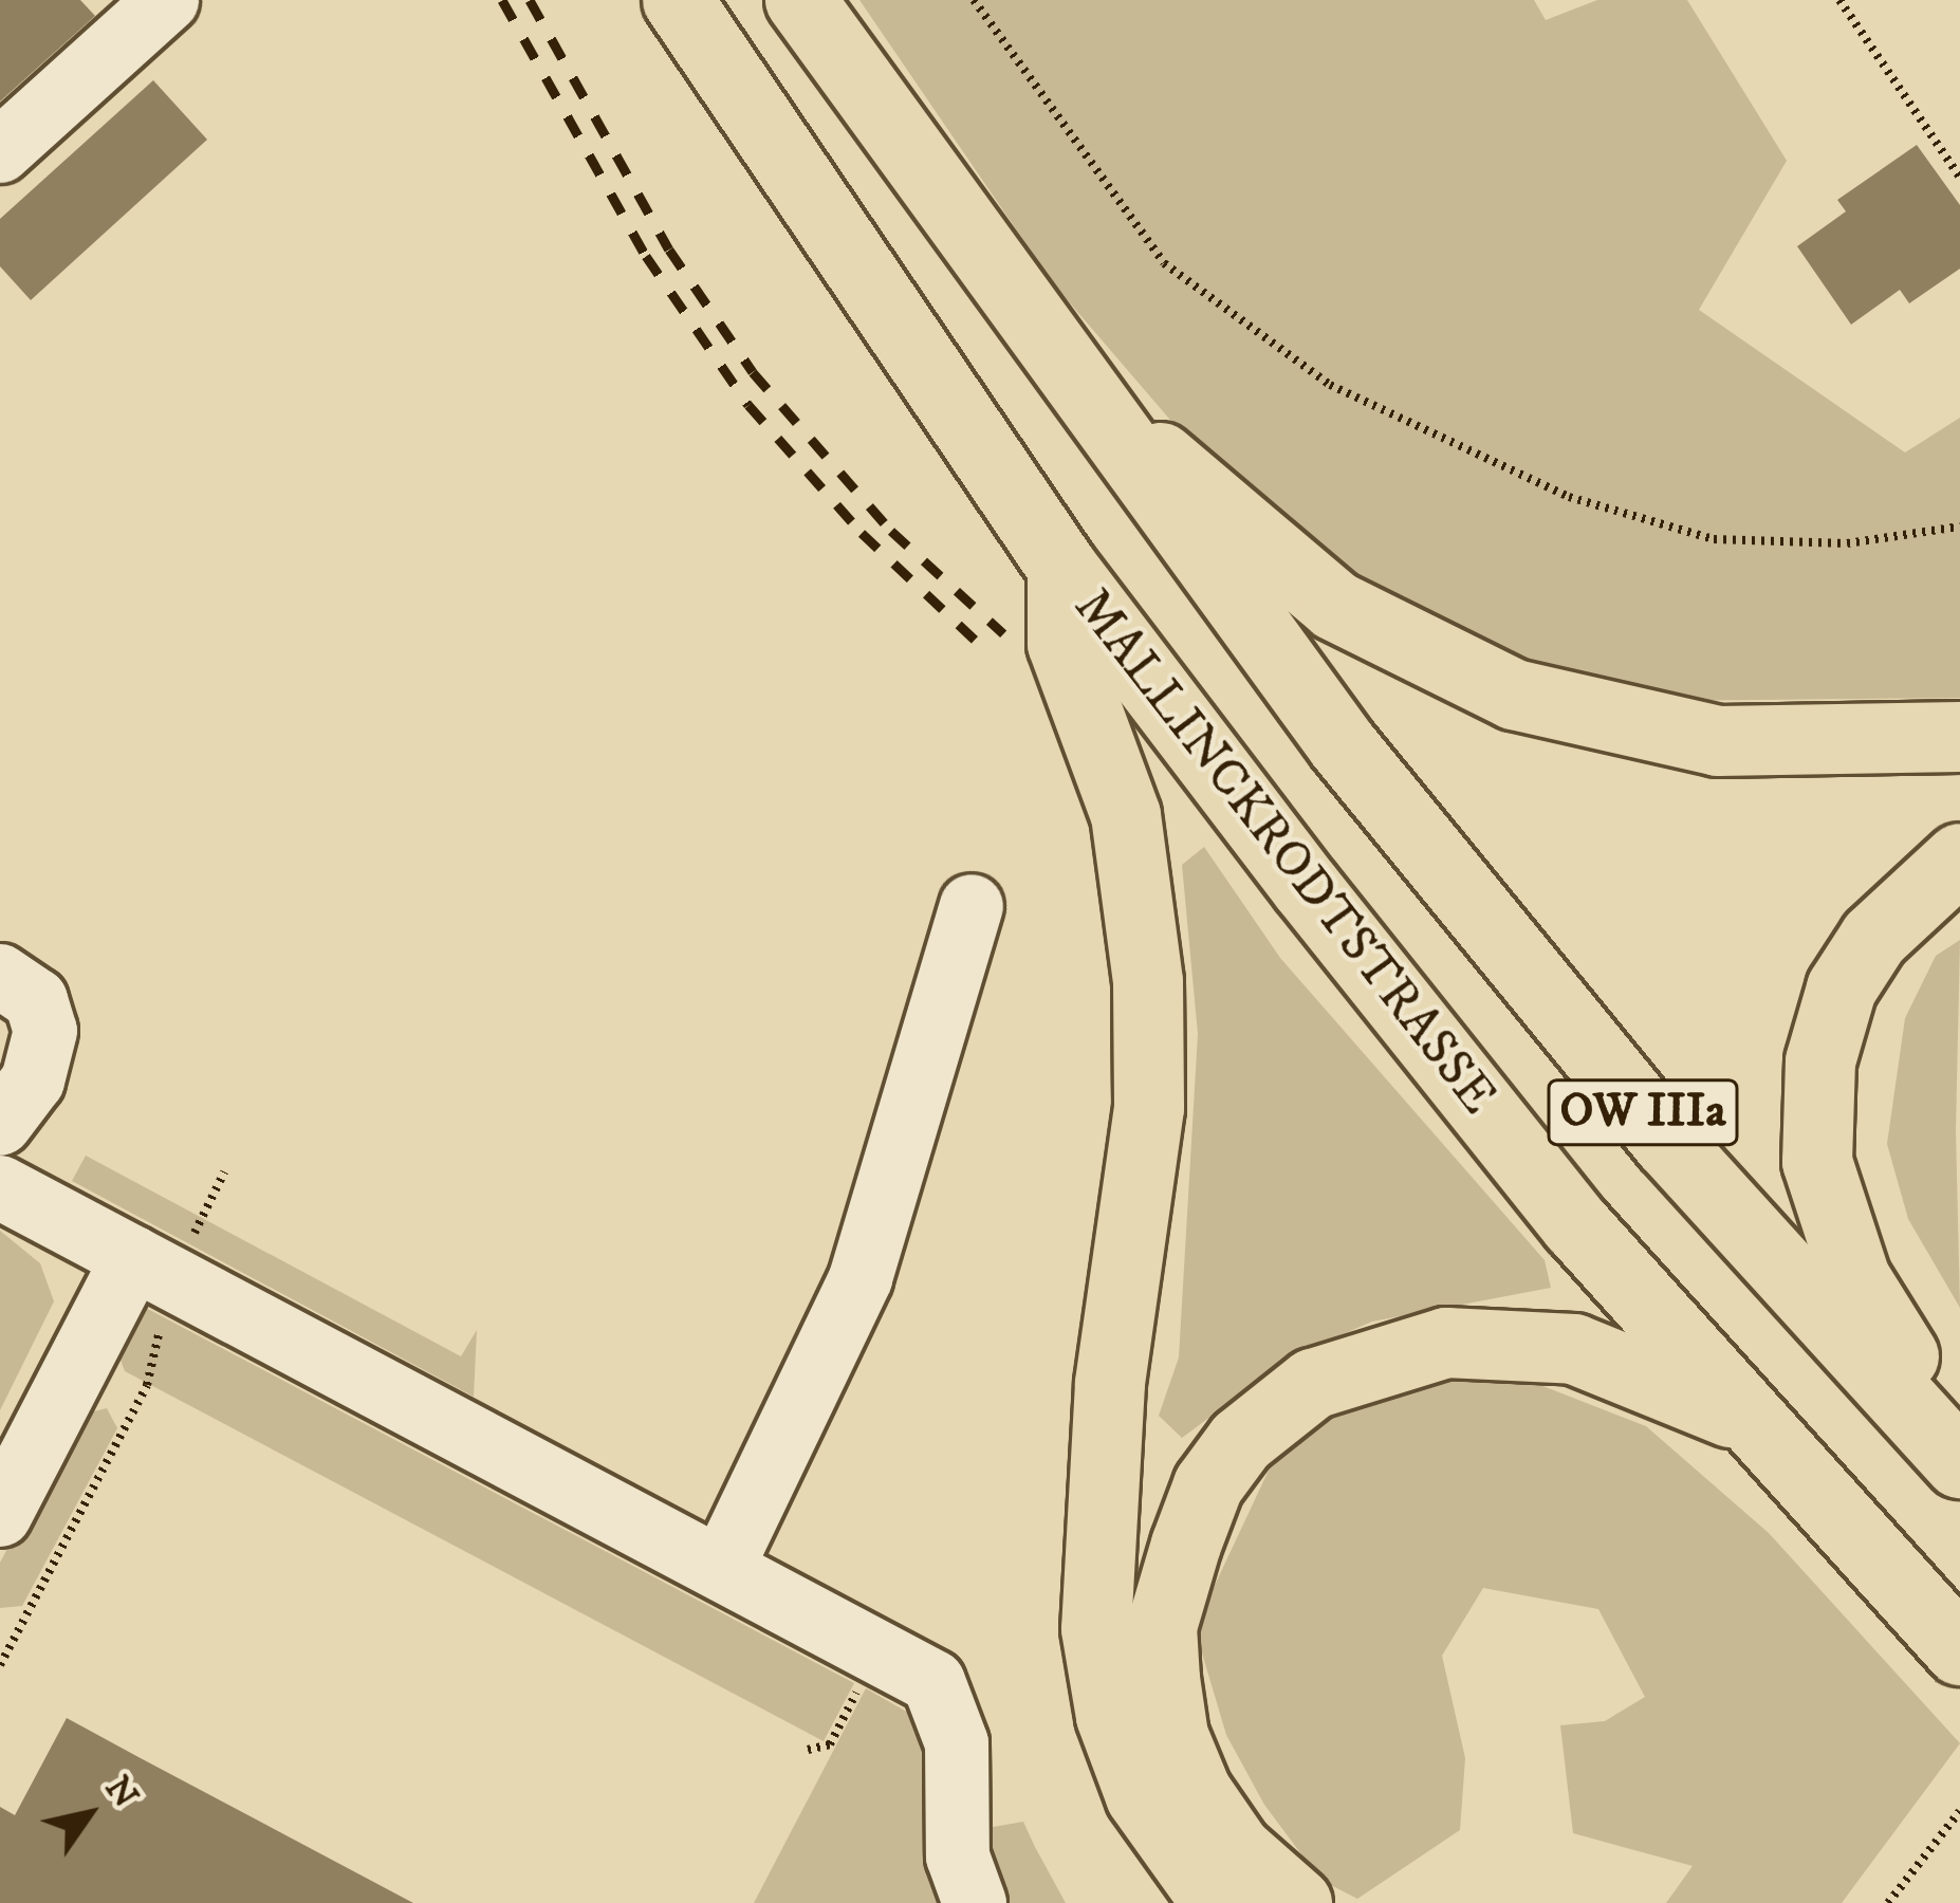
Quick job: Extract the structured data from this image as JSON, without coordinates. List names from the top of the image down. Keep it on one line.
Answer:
{"streets":{"highway":["MALLINCKRODTSTRASSE","OW IIIa"]},"north":"top right"}
